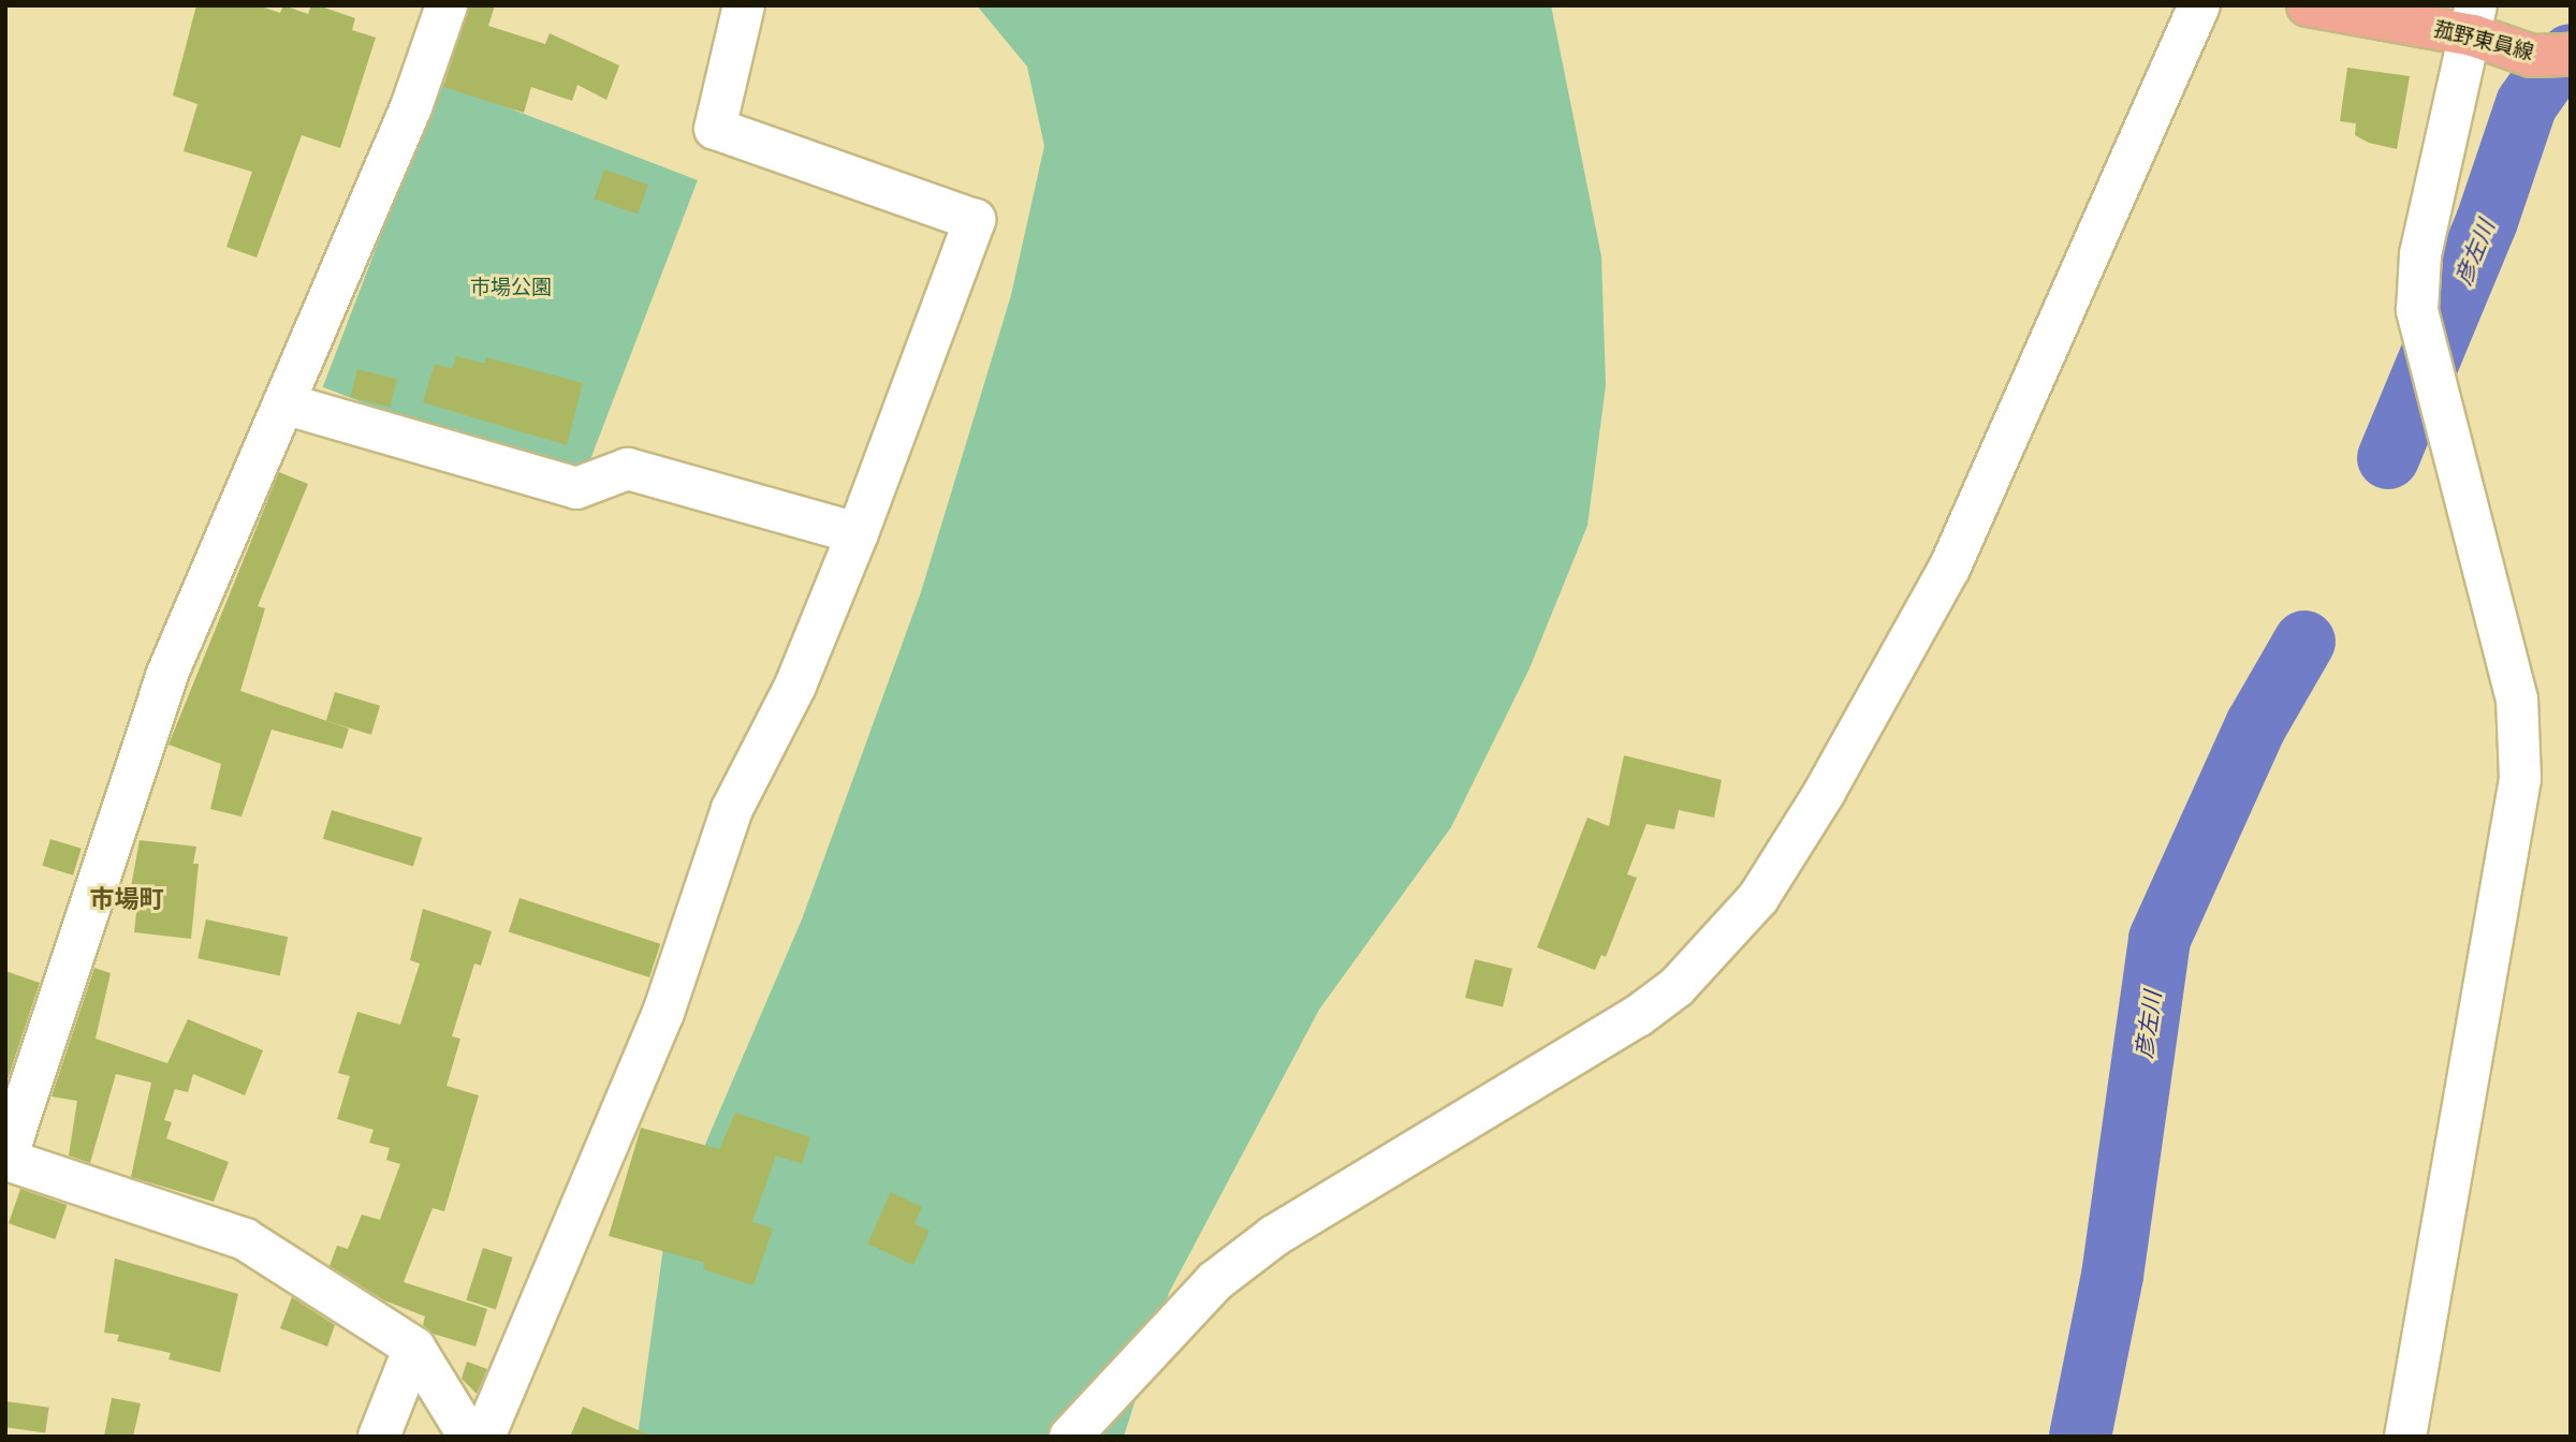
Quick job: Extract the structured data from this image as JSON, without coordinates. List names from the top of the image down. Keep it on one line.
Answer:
{"streets":{"main road":["菰野東員線"]},"districts":["市場町"],"water":["彦左川"],"parks":["市場公園"]}
